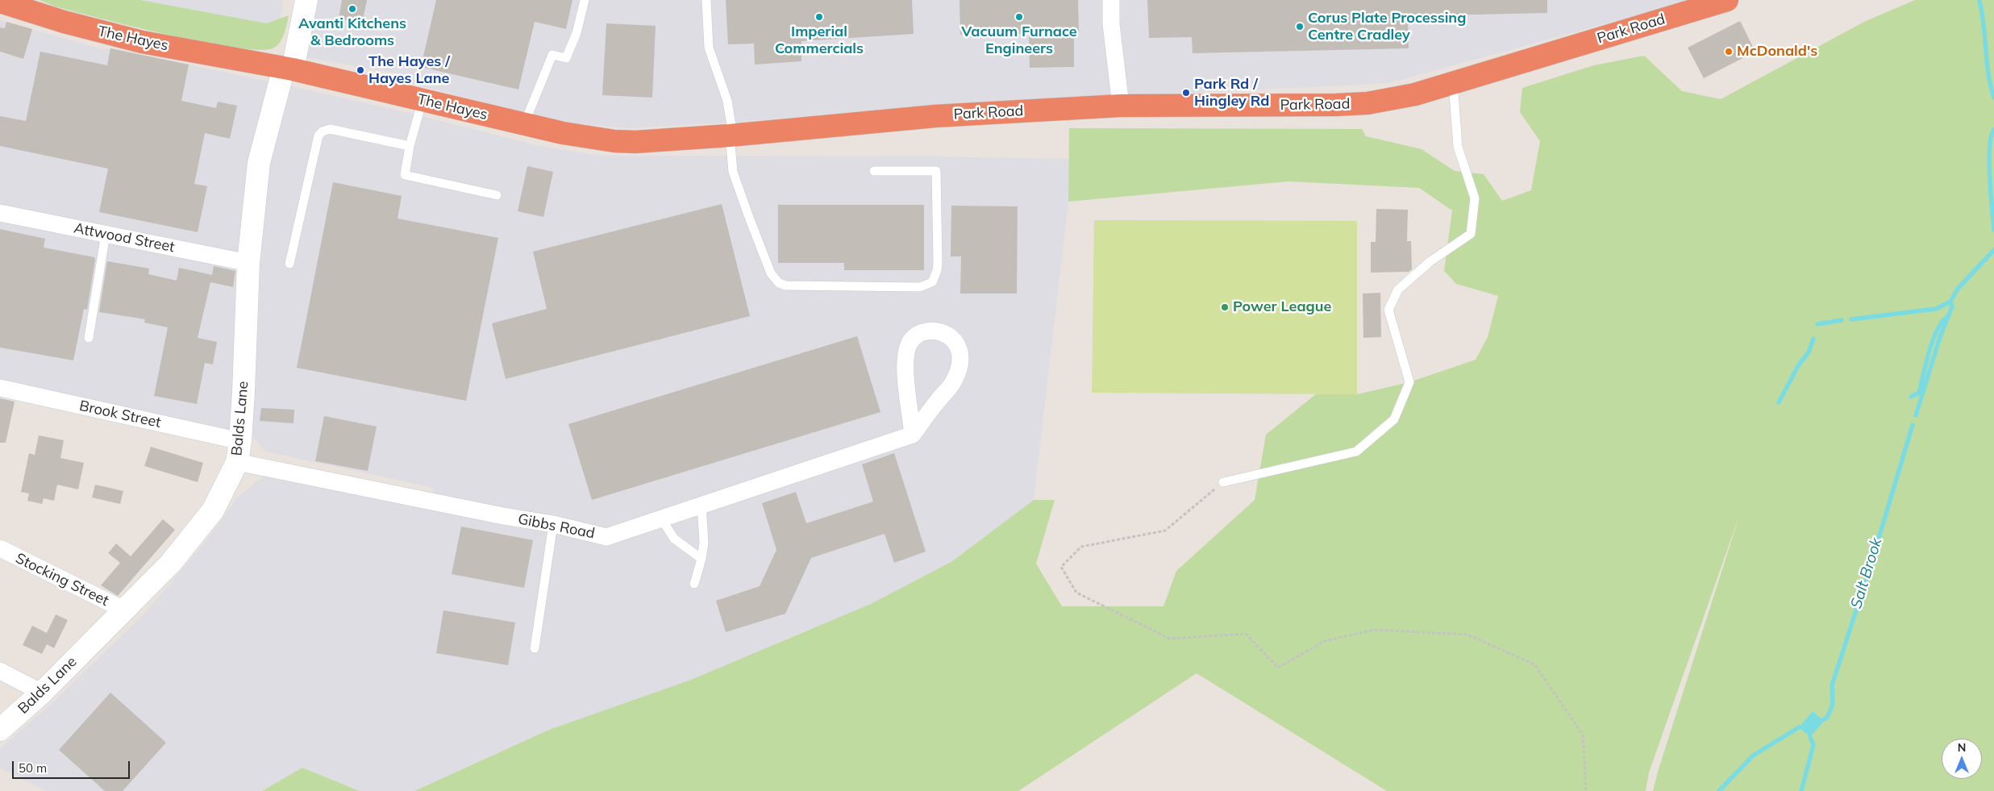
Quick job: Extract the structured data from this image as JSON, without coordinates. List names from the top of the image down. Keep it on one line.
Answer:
{"streets":{"highway":["Park Road","The Hayes"],"street":["Attwood Street","Brook Street","Balds Lane","Gibbs Road","Stocking Street"]},"crossings":[["Park Road","The Hayes"],["The Hayes","Balds Lane"],["Attwood Street","Balds Lane"],["Brook Street","Balds Lane"],["Balds Lane","Gibbs Road"],["Balds Lane","Stocking Street"]],"water":["Salt Brook"],"places":["Avanti Kitchens & Bedrooms","Imperial Commercials","Vacuum Furnace Engineers","Corus Plate Processing Centre Cradley","McDonald's","The Hayes / Hayes Lane","Park Rd / Hingley Rd","Power League"],"scale_bar":"50 m","north":"top"}
